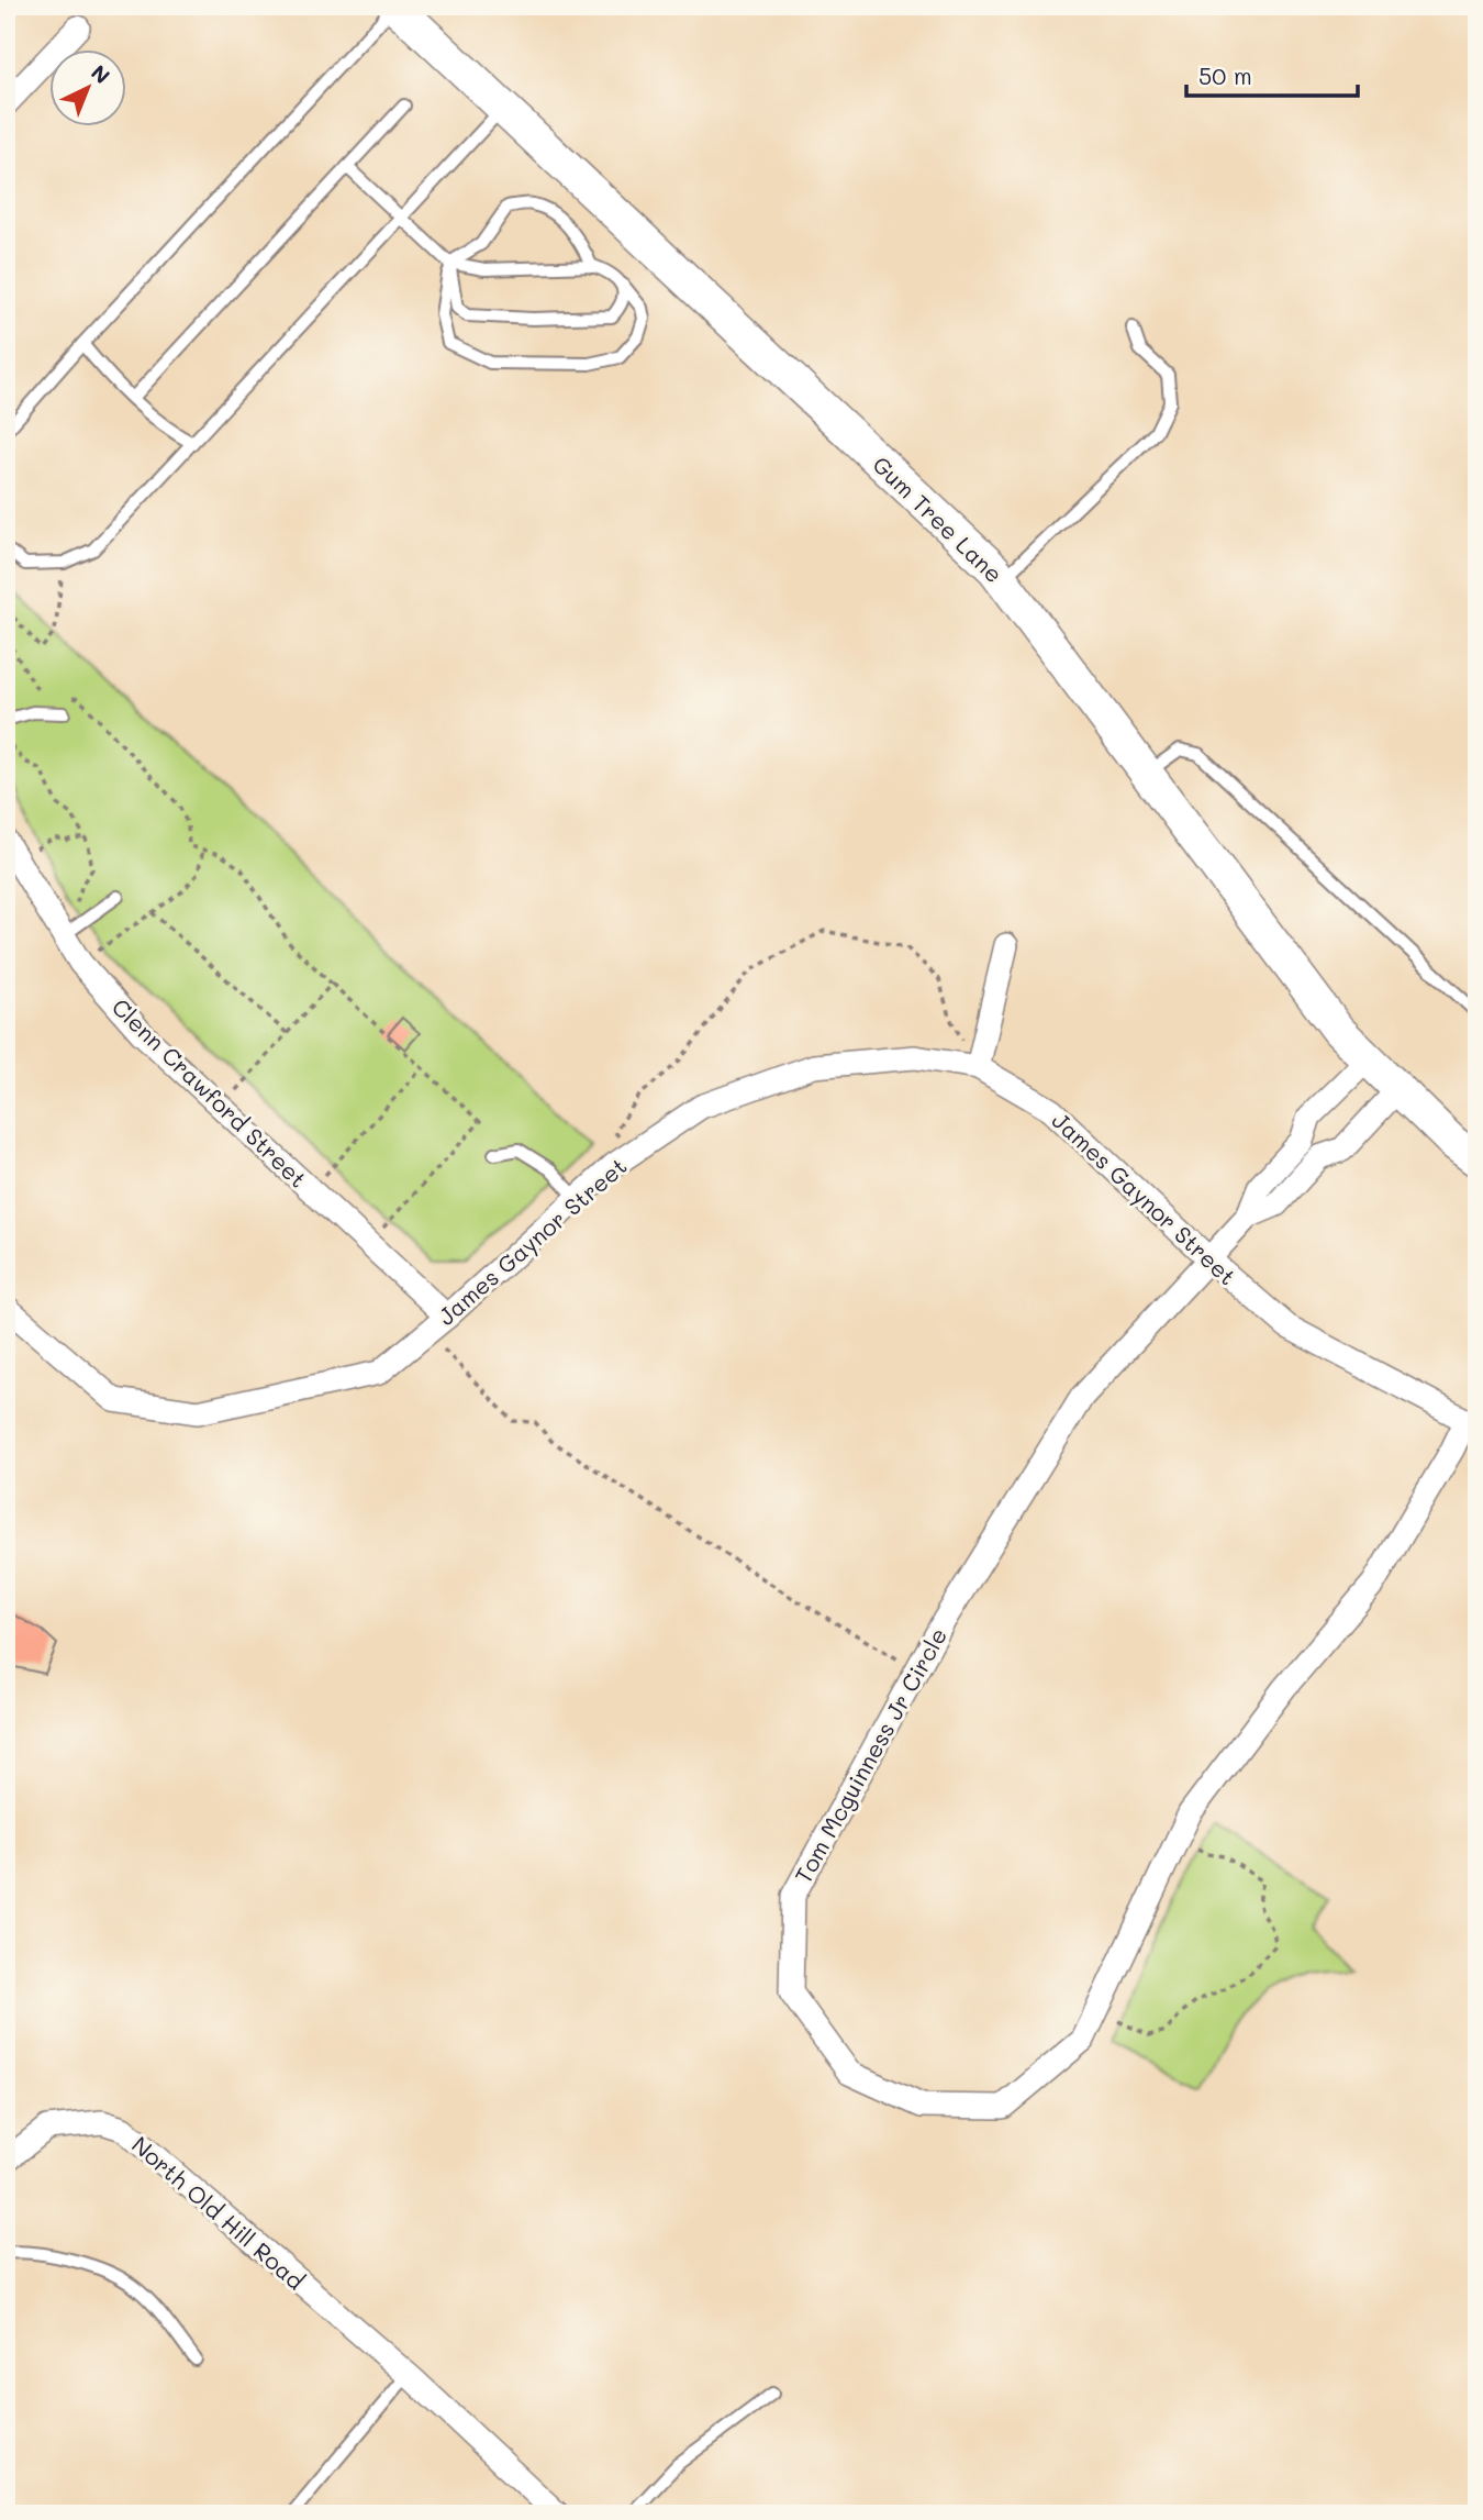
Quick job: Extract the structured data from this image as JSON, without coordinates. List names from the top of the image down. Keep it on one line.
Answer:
{"streets":{"street":["Gum Tree Lane","Clenn Crawford Street","James Gaynor Street","Tom Mcguinness Jr Circle","North Old Hill Road"]},"crossings":[["Gum Tree Lane","Tom Mcguinness Jr Circle"],["Clenn Crawford Street","James Gaynor Street"],["James Gaynor Street","Tom Mcguinness Jr Circle"]],"scale_bar":"50 m","north":"top right"}
